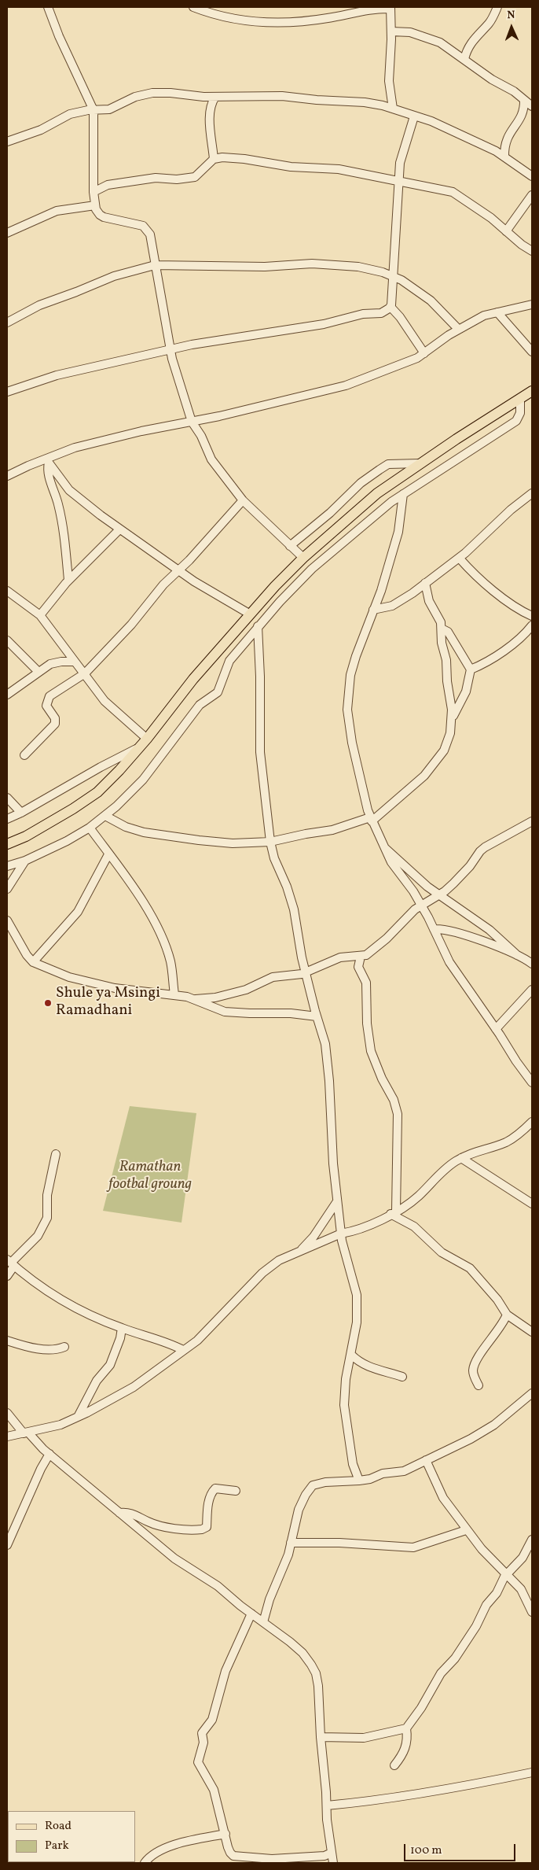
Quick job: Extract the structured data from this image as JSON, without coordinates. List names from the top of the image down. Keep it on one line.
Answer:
{"parks":["Ramathan footbal groung"],"places":["Shule ya Msingi Ramadhani"],"legend":["Road","Park"],"scale_bar":"100 m","north":"top"}
